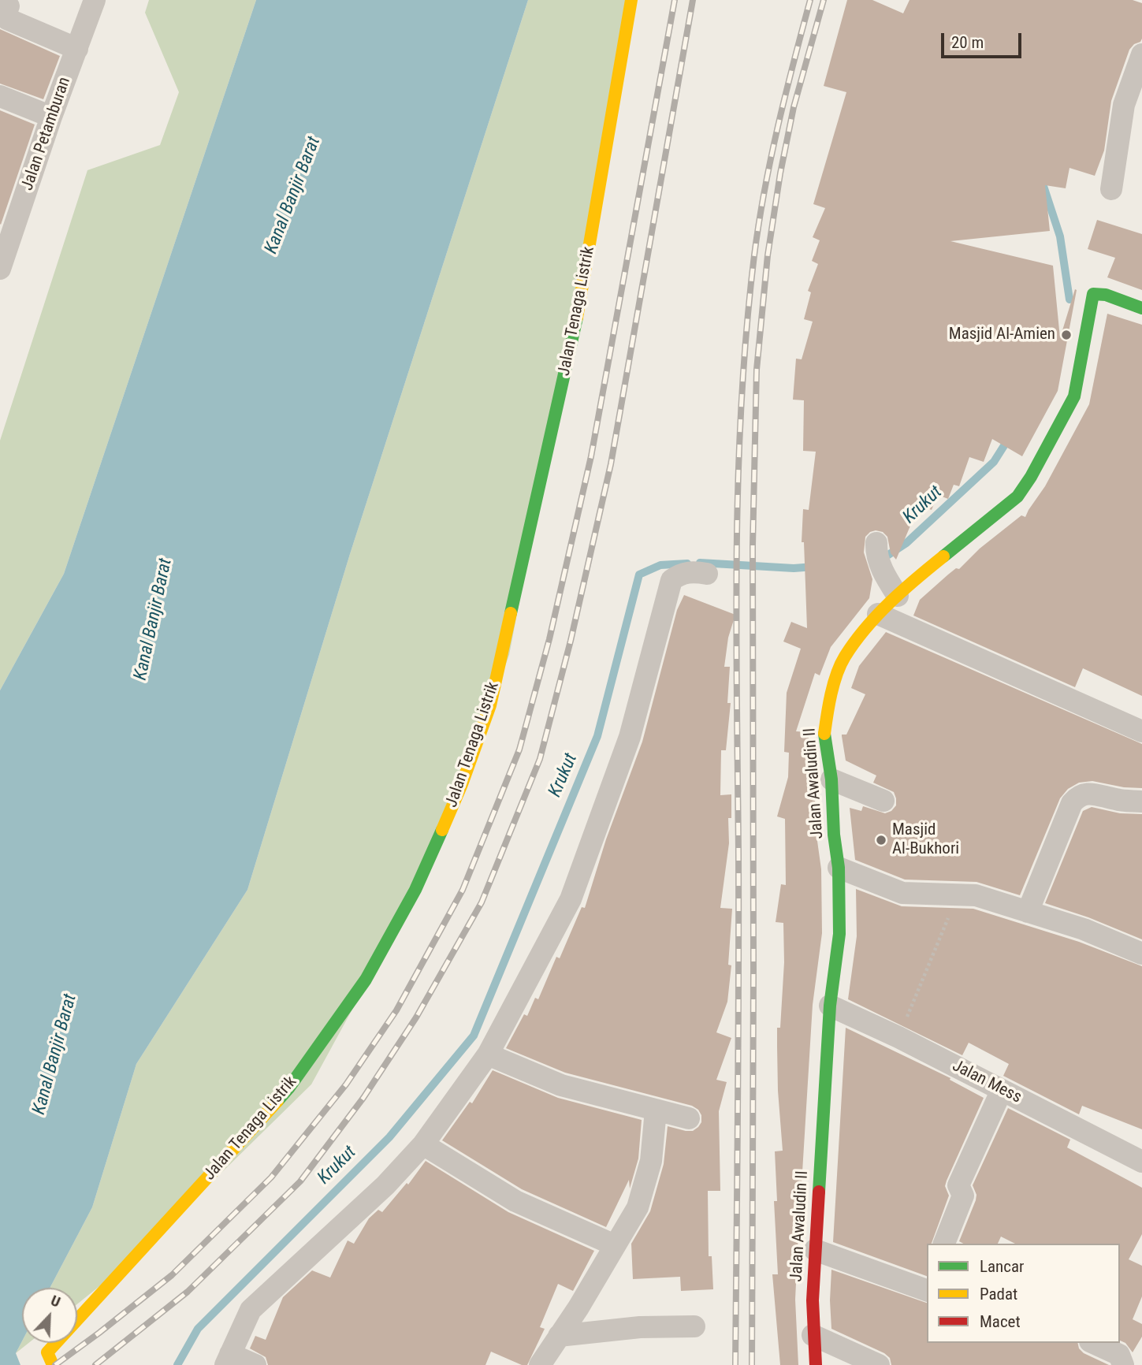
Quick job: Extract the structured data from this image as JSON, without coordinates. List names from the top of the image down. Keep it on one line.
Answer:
{"streets":{"street":["Jalan Petamburan","Jalan Tenaga Listrik","Jalan Awaludin II","Jalan Mess"]},"crossings":[["Jalan Awaludin II","Jalan Mess"]],"water":["Kanal Banjir Barat","Krukut"],"places":["Masjid Al-Amien","Masjid Al-Bukhori"],"legend":["Lancar","Padat","Macet"],"scale_bar":"20 m","north":"top right"}
